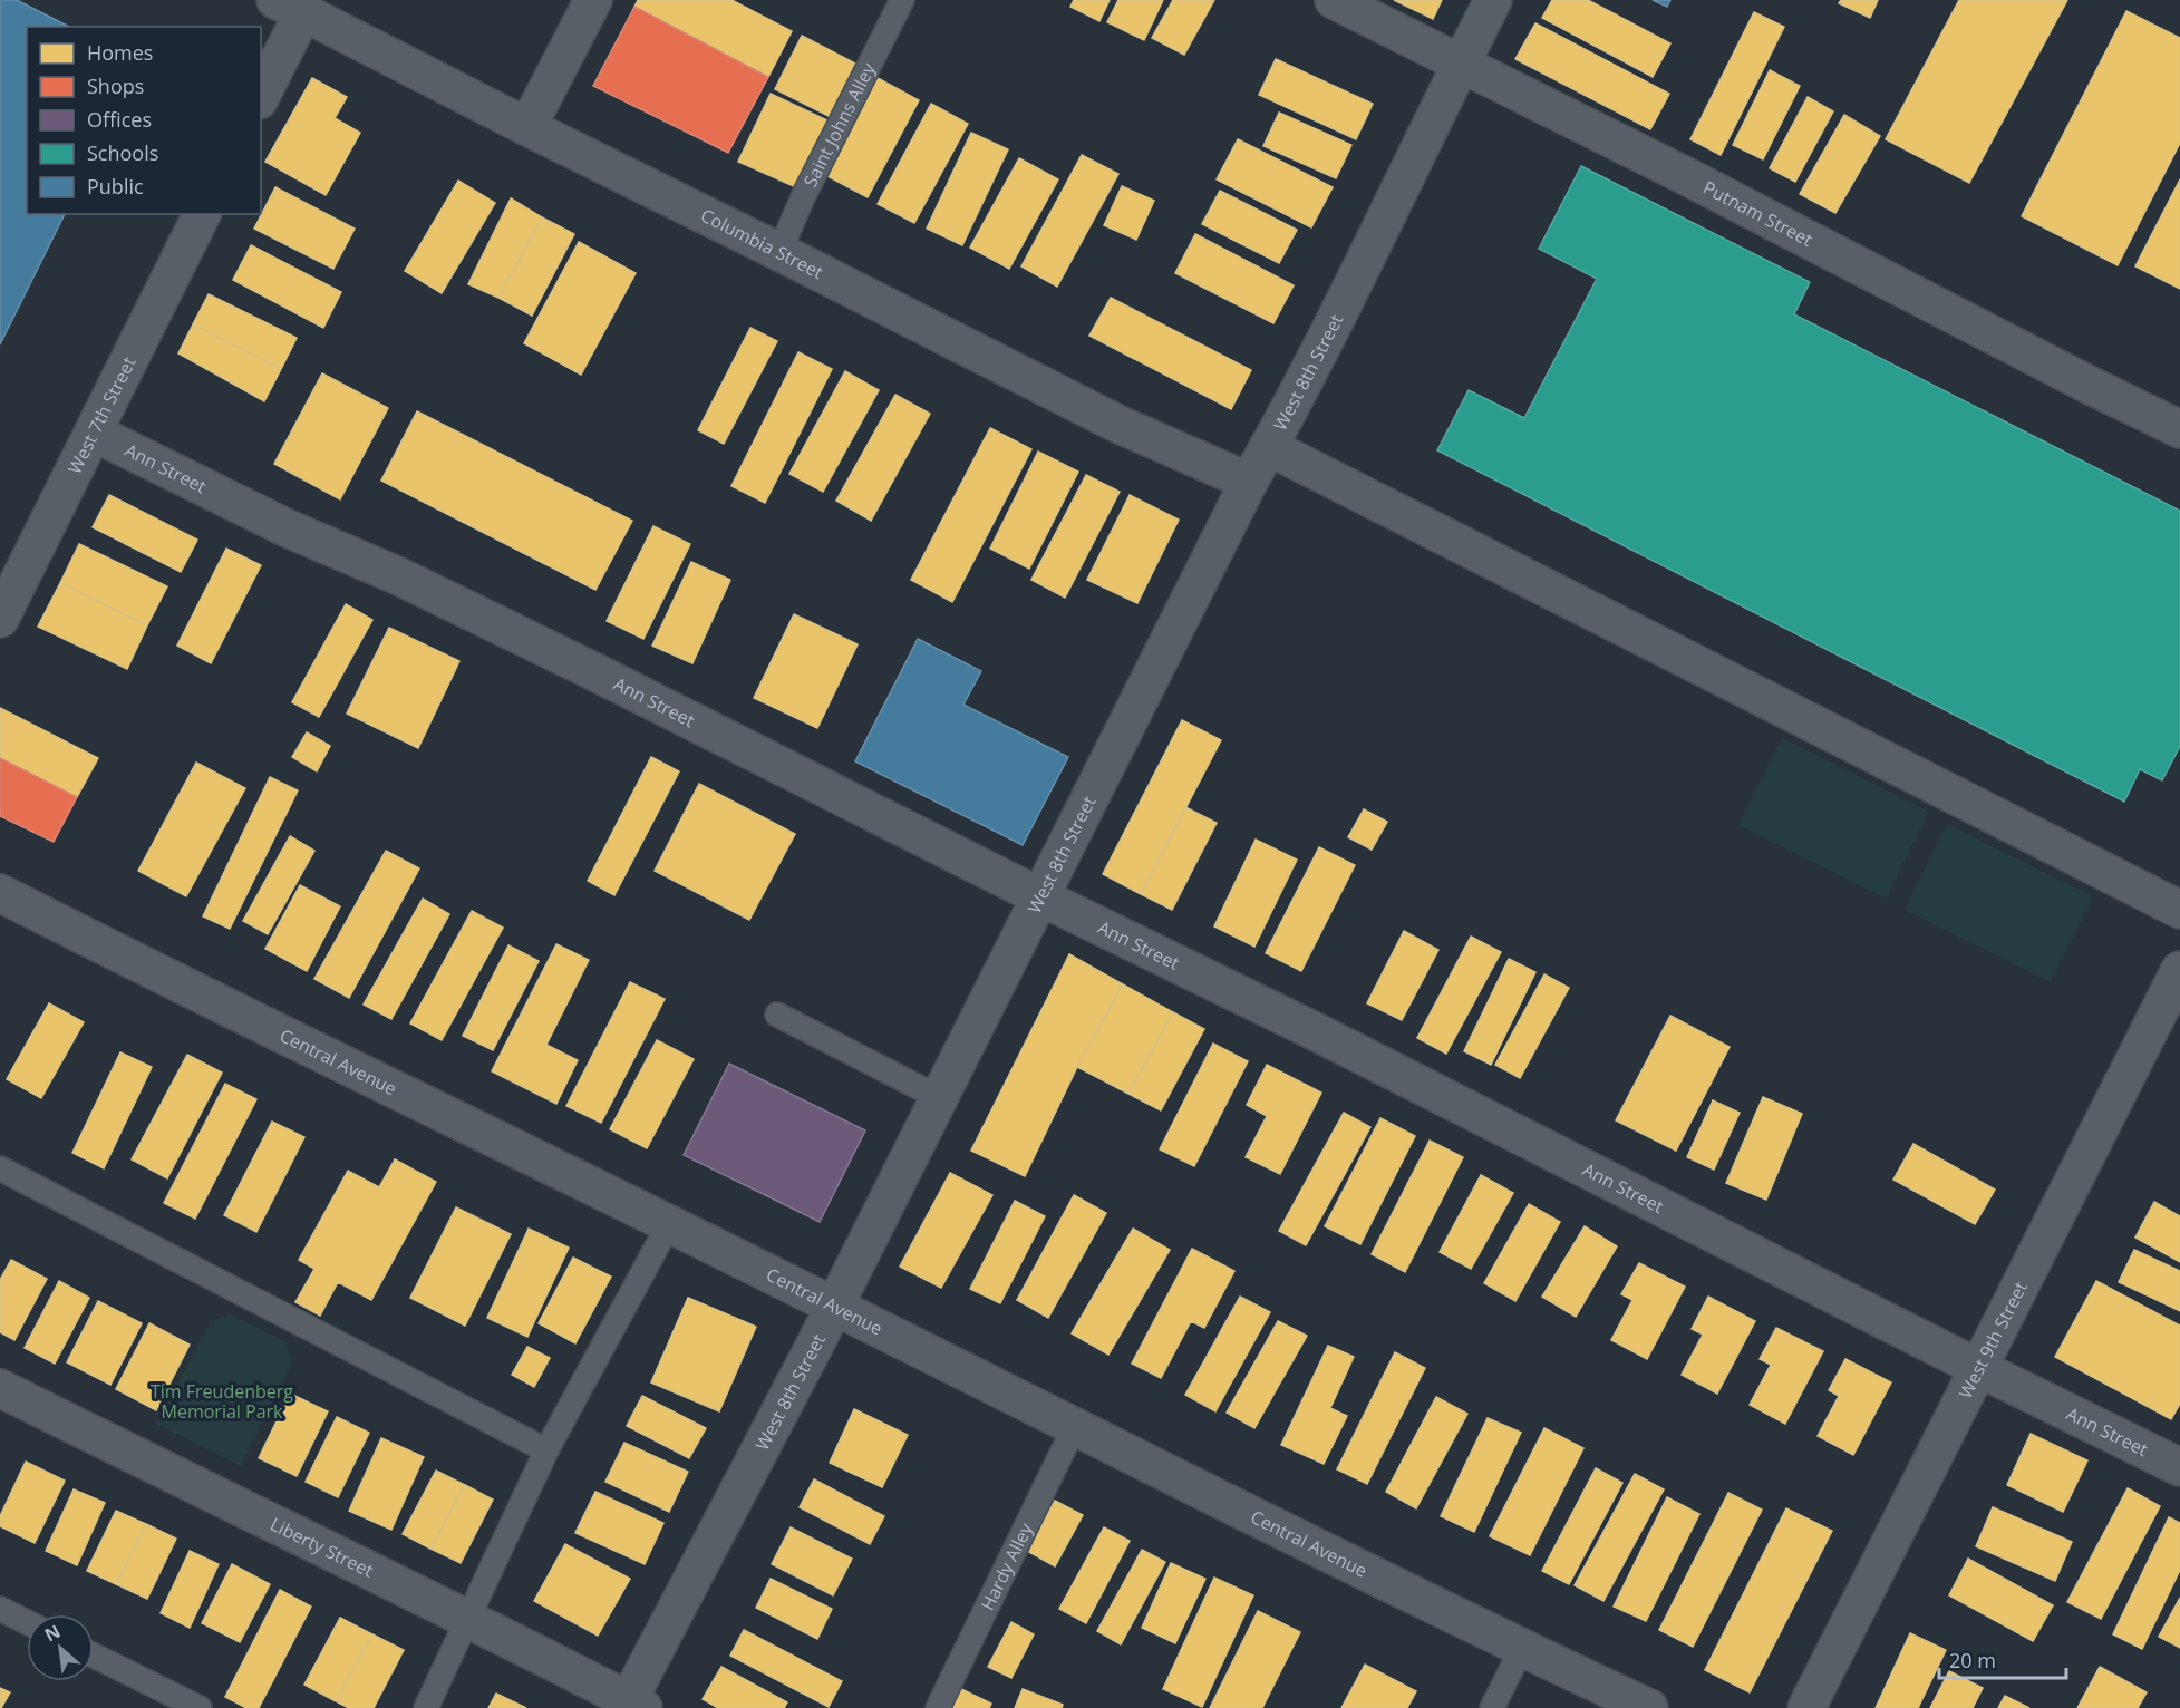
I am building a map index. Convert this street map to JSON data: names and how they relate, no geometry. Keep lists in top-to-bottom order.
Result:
{
  "streets": {
    "street": [
      "Putnam Street",
      "Columbia Street",
      "West 8th Street",
      "West 7th Street",
      "Ann Street",
      "Central Avenue",
      "West 9th Street",
      "Liberty Street"
    ],
    "lane": ["Saint Johns Alley", "Hardy Alley"]
  },
  "crossings": [
    ["Saint Johns Alley", "Columbia Street"],
    ["Putnam Street", "West 8th Street"],
    ["Columbia Street", "West 8th Street"],
    ["West 8th Street", "Ann Street"],
    ["West 8th Street", "Central Avenue"],
    ["West 8th Street", "Liberty Street"],
    ["West 7th Street", "Ann Street"],
    ["Ann Street", "West 9th Street"],
    ["Central Avenue", "Hardy Alley"]
  ],
  "parks": ["Tim Freudenberg Memorial Park"],
  "legend": [
    "Homes",
    "Shops",
    "Offices",
    "Schools",
    "Public"
  ],
  "scale_bar": "20 m",
  "north": "top left"
}
